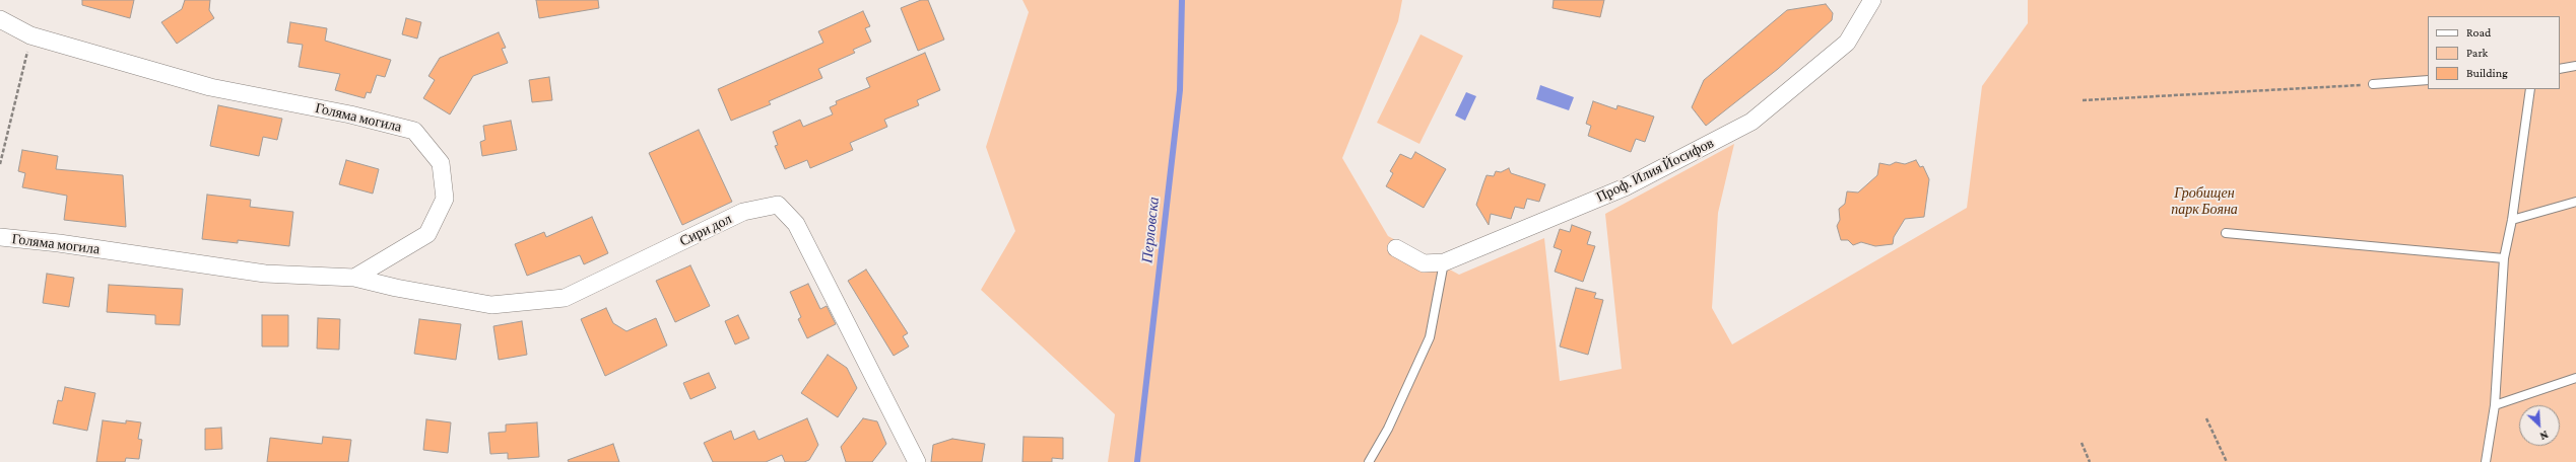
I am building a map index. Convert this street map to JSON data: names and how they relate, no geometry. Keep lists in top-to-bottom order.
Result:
{
  "streets": {
    "street": ["Голяма могила", "Проф. Илия Йосифов", "Сири дол"]
  },
  "crossings": [
    ["Голяма могила", "Сири дол"]
  ],
  "water": ["Перловска"],
  "parks": ["Гробищен парк Бояна"],
  "legend": ["Road", "Park", "Building"],
  "north": "bottom right"
}
